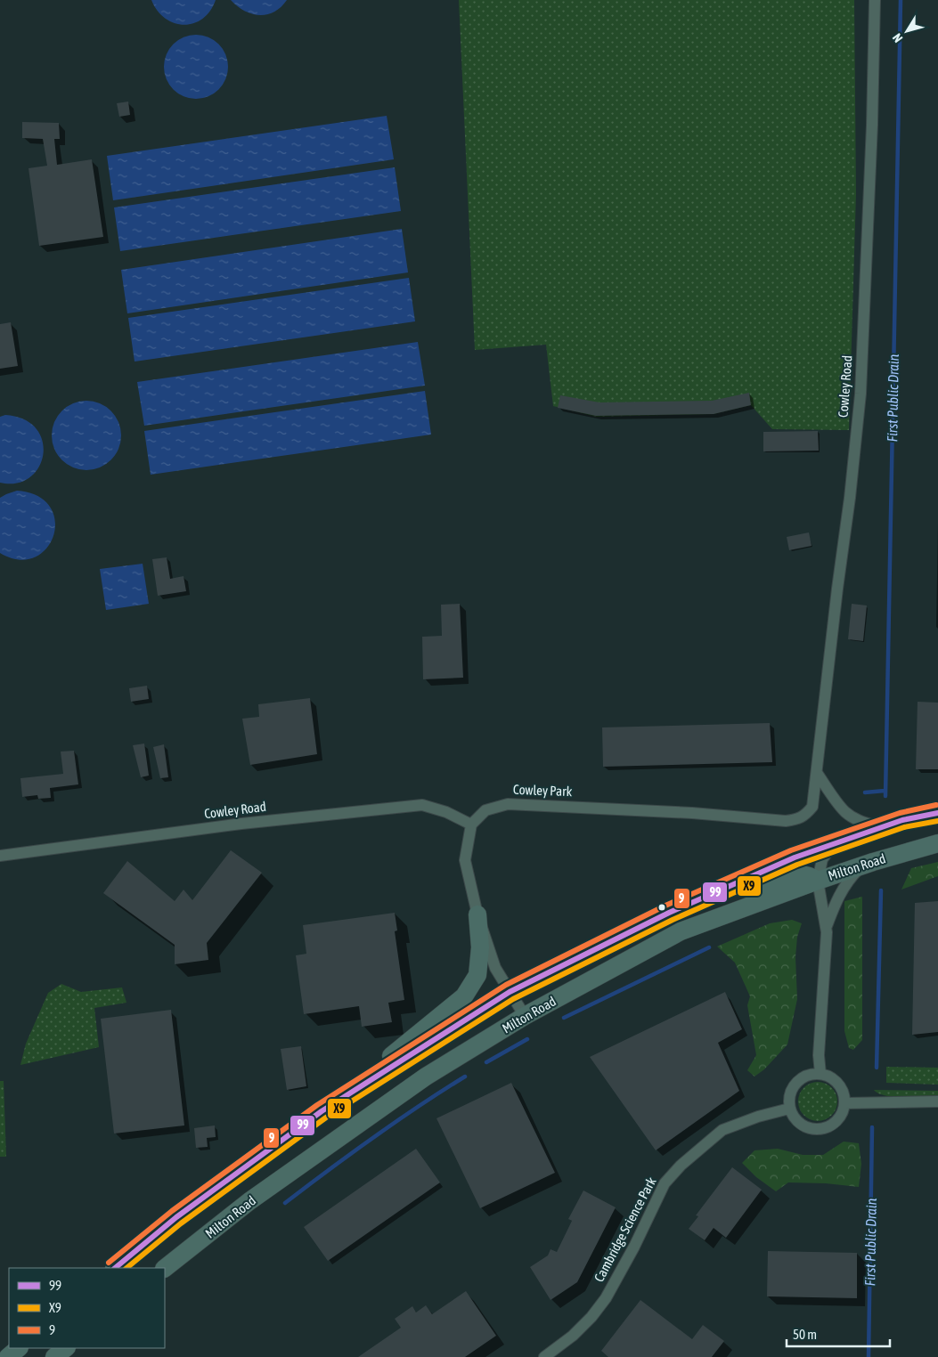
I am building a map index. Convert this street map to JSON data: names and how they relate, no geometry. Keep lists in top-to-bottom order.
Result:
{
  "streets": {
    "main road": ["Milton Road"],
    "street": ["Cowley Road", "Cowley Park", "Cambridge Science Park"]
  },
  "crossings": [
    ["Cowley Road", "Cowley Park"]
  ],
  "water": ["First Public Drain"],
  "lines": ["transit line 9", "transit line 99", "transit line X9"],
  "legend": ["99", "X9", "9"],
  "scale_bar": "50 m",
  "north": "bottom left"
}
